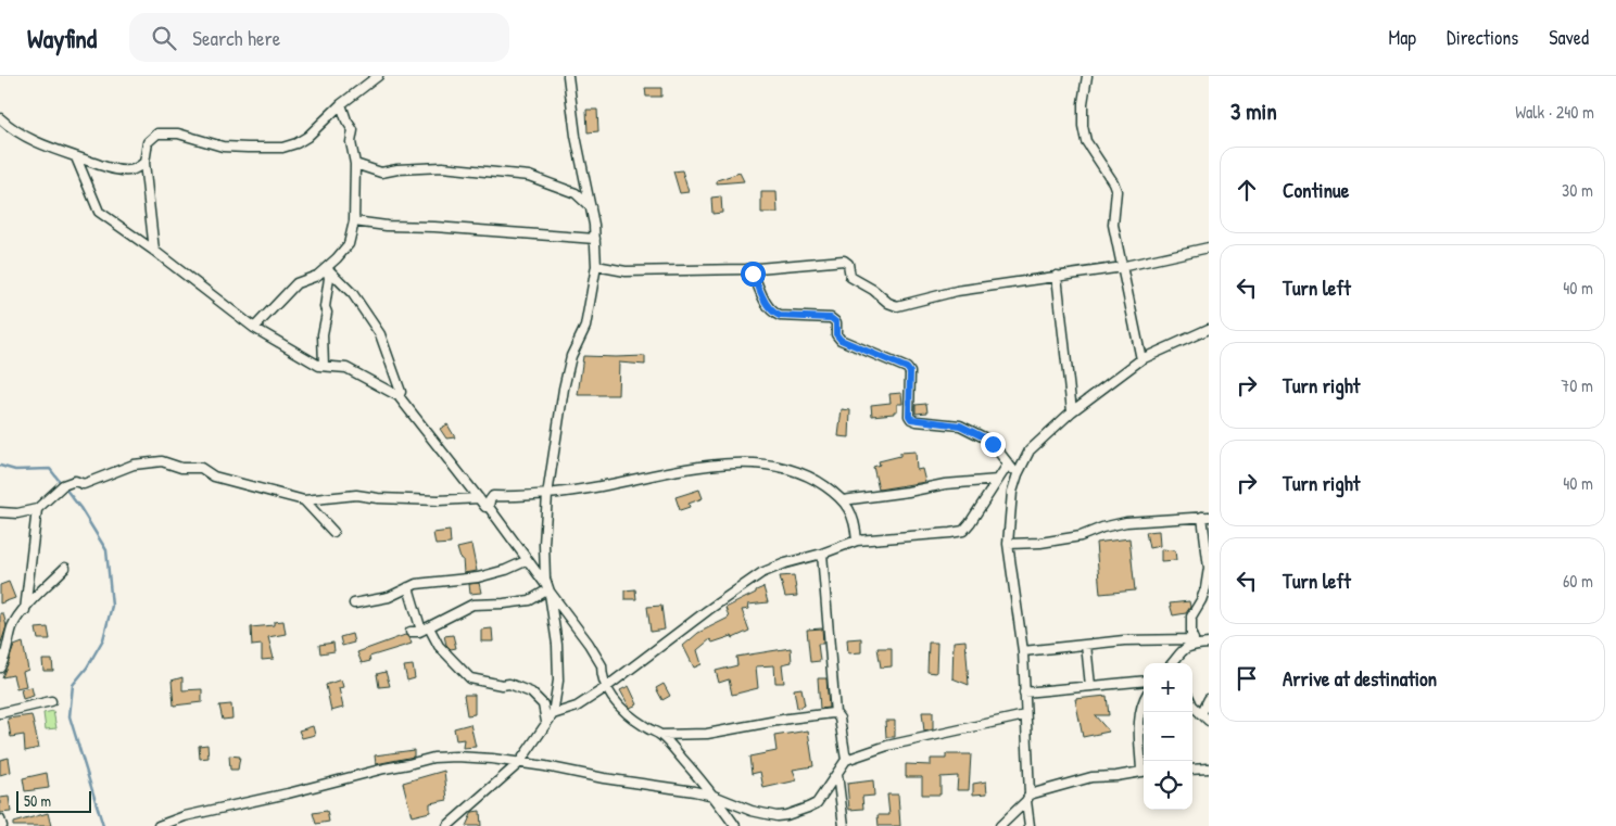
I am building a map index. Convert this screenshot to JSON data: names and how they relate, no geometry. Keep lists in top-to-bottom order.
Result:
{
  "scale_bar": "50 m",
  "page": {
    "header": "Wayfind",
    "search": "Search here",
    "nav": ["Map", "Directions", "Saved"],
    "heading": ["3 min", "Walk · 240 m"],
    "list": [
      ["Continue", "30 m"],
      ["Turn left", "40 m"],
      ["Turn right", "70 m"],
      ["Turn right", "40 m"],
      ["Turn left", "60 m"],
      "Arrive at destination"
    ],
    "map_buttons": ["+", "−"],
    "scale": "50 m"
  }
}
